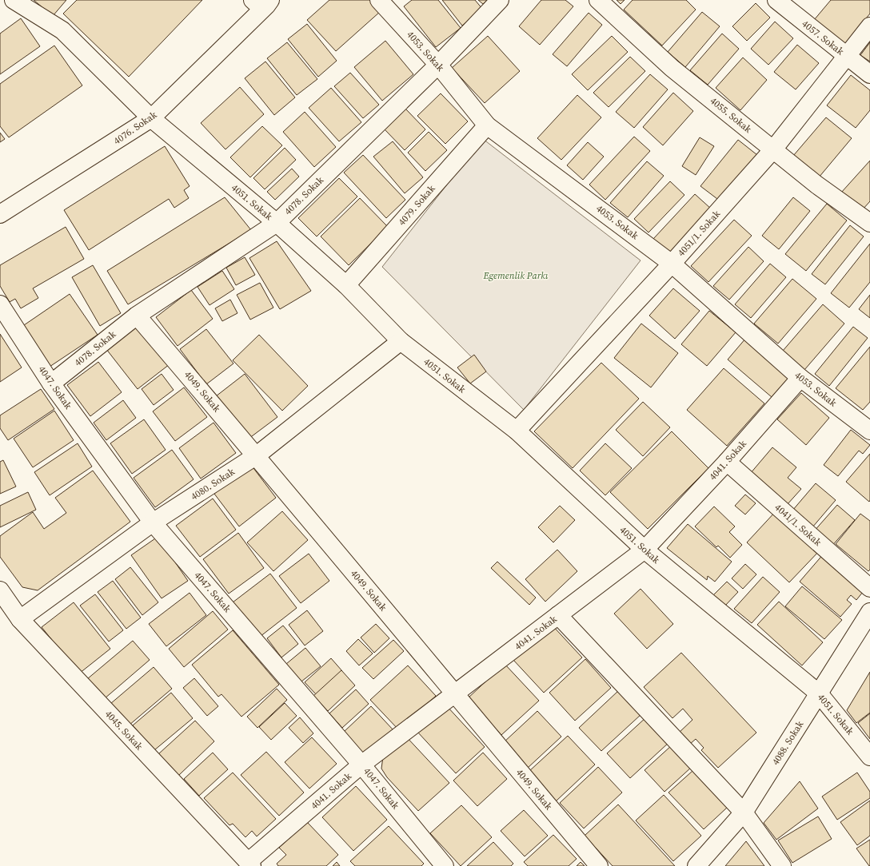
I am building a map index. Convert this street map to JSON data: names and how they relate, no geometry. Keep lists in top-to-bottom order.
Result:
{
  "streets": {
    "street": [
      "4057. Sokak",
      "4053. Sokak",
      "4055. Sokak",
      "4076. Sokak",
      "4078. Sokak",
      "4051. Sokak",
      "4079. Sokak",
      "4051/1. Sokak",
      "4047. Sokak",
      "4049. Sokak",
      "4041. Sokak",
      "4080. Sokak",
      "4041/1. Sokak",
      "4045. Sokak",
      "4088. Sokak"
    ]
  },
  "crossings": [
    ["4057. Sokak", "4051/1. Sokak"],
    ["4053. Sokak", "4078. Sokak"],
    ["4053. Sokak", "4079. Sokak"],
    ["4053. Sokak", "4051/1. Sokak"],
    ["4053. Sokak", "4041. Sokak"],
    ["4055. Sokak", "4051/1. Sokak"],
    ["4076. Sokak", "4051. Sokak"],
    ["4078. Sokak", "4051. Sokak"],
    ["4078. Sokak", "4047. Sokak"],
    ["4078. Sokak", "4049. Sokak"],
    ["4051. Sokak", "4079. Sokak"],
    ["4051. Sokak", "4051/1. Sokak"],
    ["4051. Sokak", "4041. Sokak"],
    ["4051. Sokak", "4080. Sokak"],
    ["4051. Sokak", "4088. Sokak"],
    ["4047. Sokak", "4041. Sokak"],
    ["4047. Sokak", "4080. Sokak"],
    ["4049. Sokak", "4041. Sokak"],
    ["4049. Sokak", "4080. Sokak"],
    ["4041. Sokak", "4041/1. Sokak"],
    ["4041. Sokak", "4045. Sokak"],
    ["4080. Sokak", "4045. Sokak"]
  ],
  "parks": ["Egemenlik Parkı"]
}
